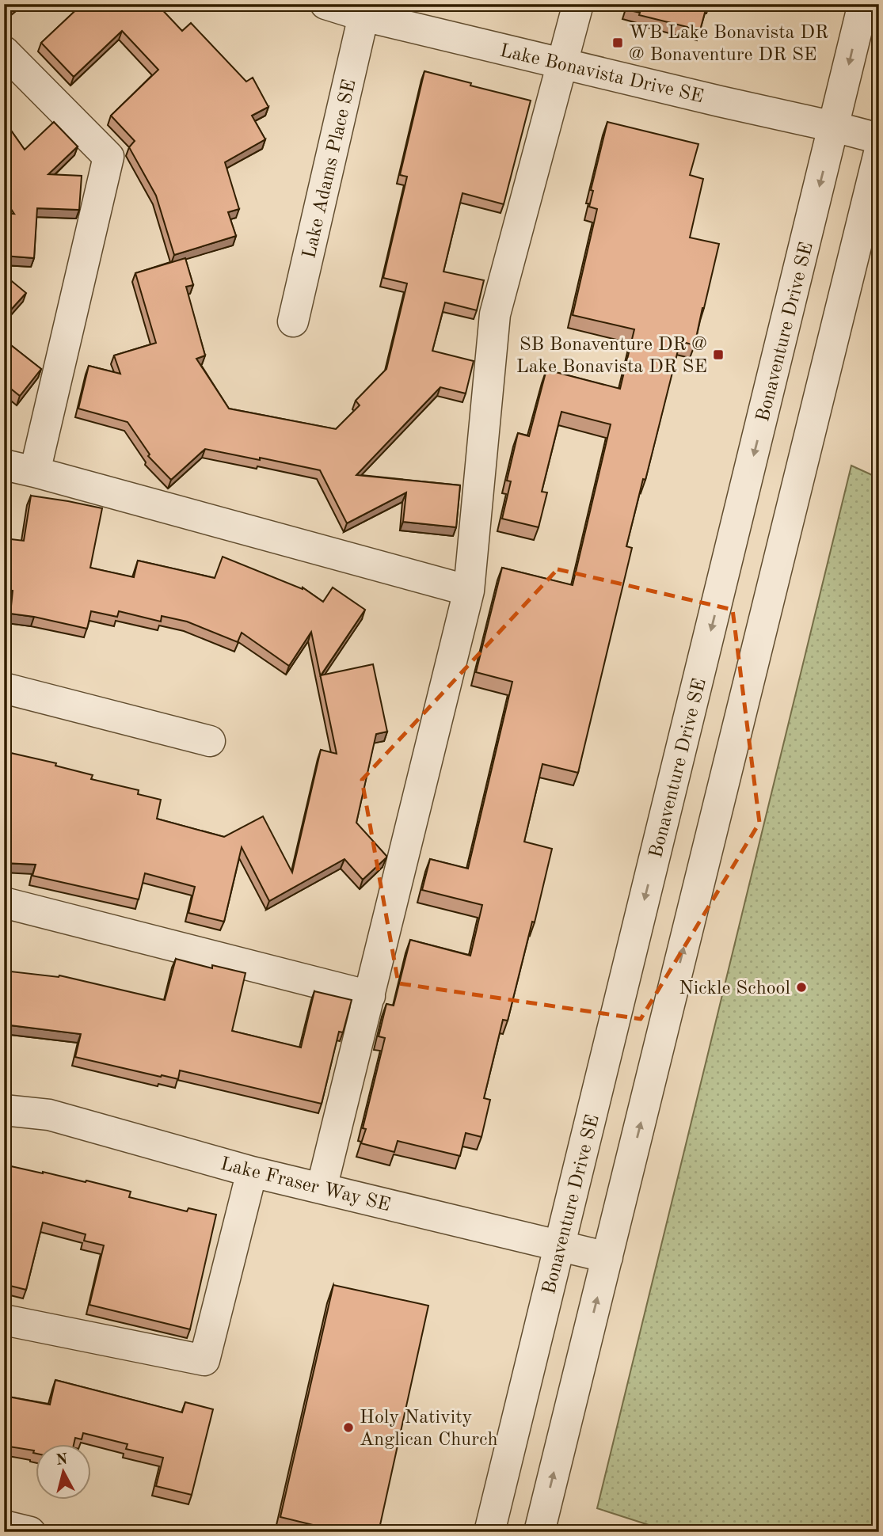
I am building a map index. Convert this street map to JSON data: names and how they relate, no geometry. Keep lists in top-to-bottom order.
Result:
{
  "streets": {
    "street": [
      "Lake Bonavista Drive SE",
      "Lake Adams Place SE",
      "Bonaventure Drive SE",
      "Lake Fraser Way SE"
    ]
  },
  "crossings": [
    ["Lake Bonavista Drive SE", "Lake Adams Place SE"],
    ["Lake Bonavista Drive SE", "Bonaventure Drive SE"],
    ["Bonaventure Drive SE", "Lake Fraser Way SE"]
  ],
  "places": {
    "transit": ["WB Lake Bonavista DR @ Bonaventure DR SE", "SB Bonaventure DR @ Lake Bonavista DR SE"],
    "other": ["Nickle School", "Holy Nativity Anglican Church"]
  },
  "north": "top"
}
